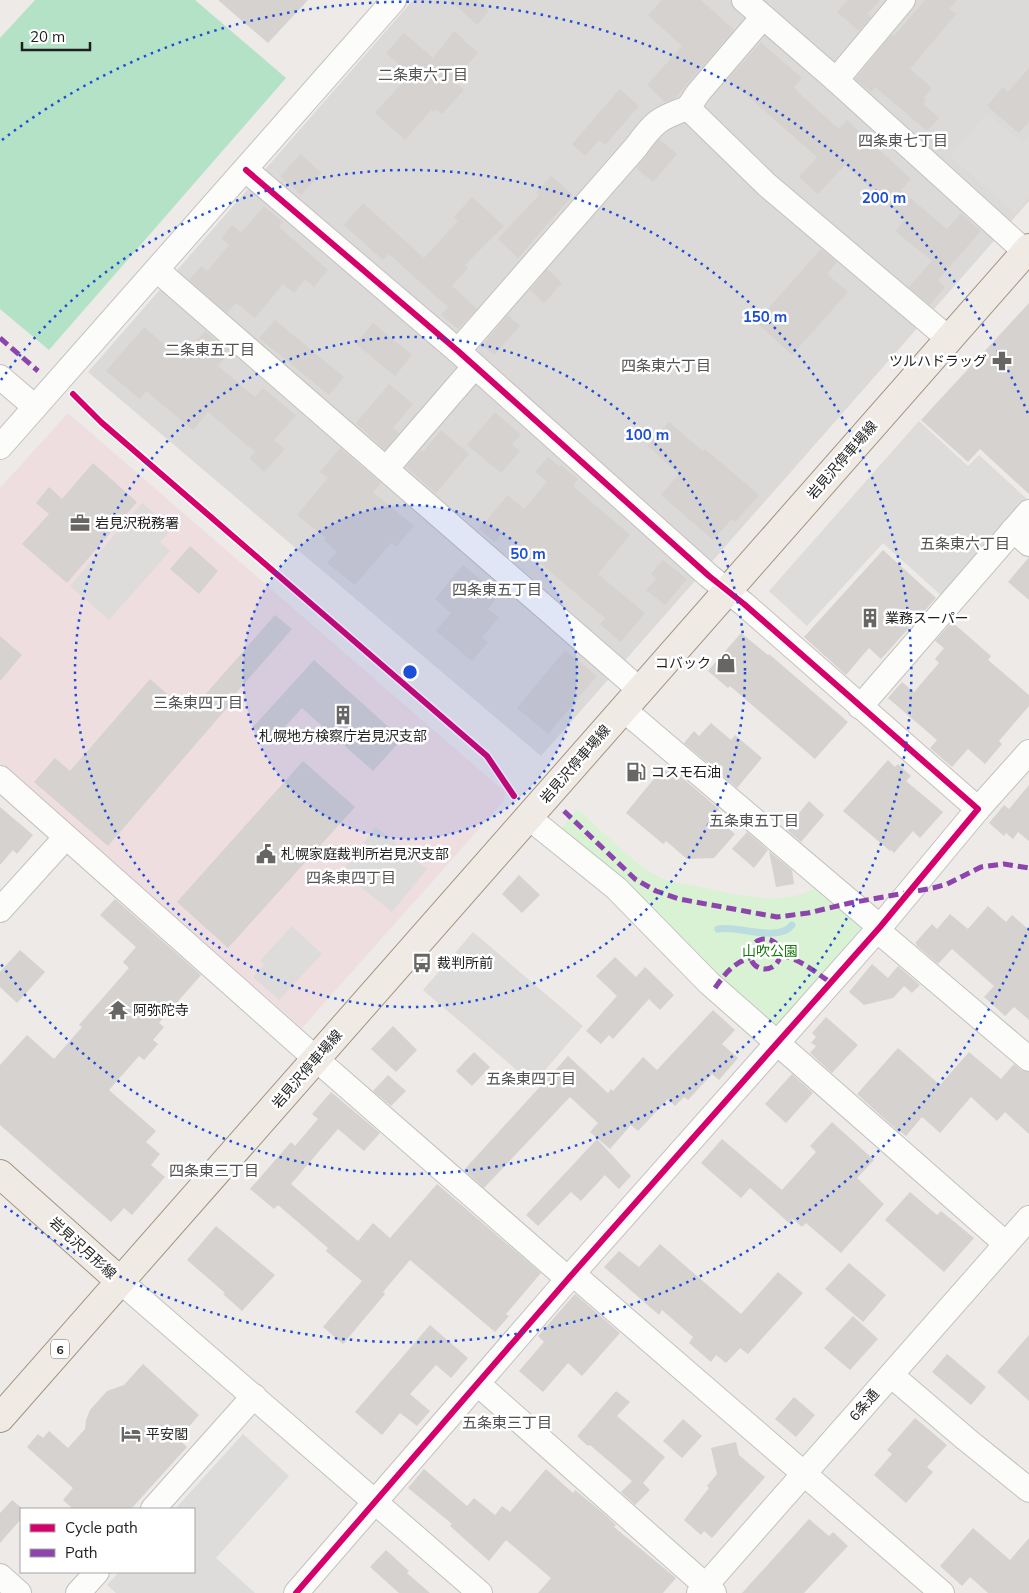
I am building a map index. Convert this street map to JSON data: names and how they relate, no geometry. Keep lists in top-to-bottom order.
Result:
{
  "streets": {
    "main road": ["岩見沢停車場線", "岩見沢月形線", "6"],
    "street": ["6条通"]
  },
  "crossings": [
    ["岩見沢停車場線", "岩見沢月形線"]
  ],
  "districts": [
    "二条東六丁目",
    "四条東七丁目",
    "二条東五丁目",
    "四条東六丁目",
    "五条東六丁目",
    "四条東五丁目",
    "三条東四丁目",
    "五条東五丁目",
    "四条東四丁目",
    "五条東四丁目",
    "四条東三丁目",
    "五条東三丁目"
  ],
  "parks": ["山吹公園"],
  "places": {
    "pharmacy": ["ツルハドラッグ"],
    "office": ["岩見沢税務署"],
    "building": ["業務スーパー", "札幌地方検察庁岩見沢支部"],
    "shop": ["コバック"],
    "fuel station": ["コスモ石油"],
    "public building": ["札幌家庭裁判所岩見沢支部"],
    "bus stop": ["裁判所前"],
    "temple": ["阿弥陀寺"],
    "hotel": ["平安閣"]
  },
  "legend": ["Cycle path", "Path"],
  "scale_bar": "20 m",
  "rings": [
    "200 m",
    "150 m",
    "100 m",
    "50 m"
  ]
}
